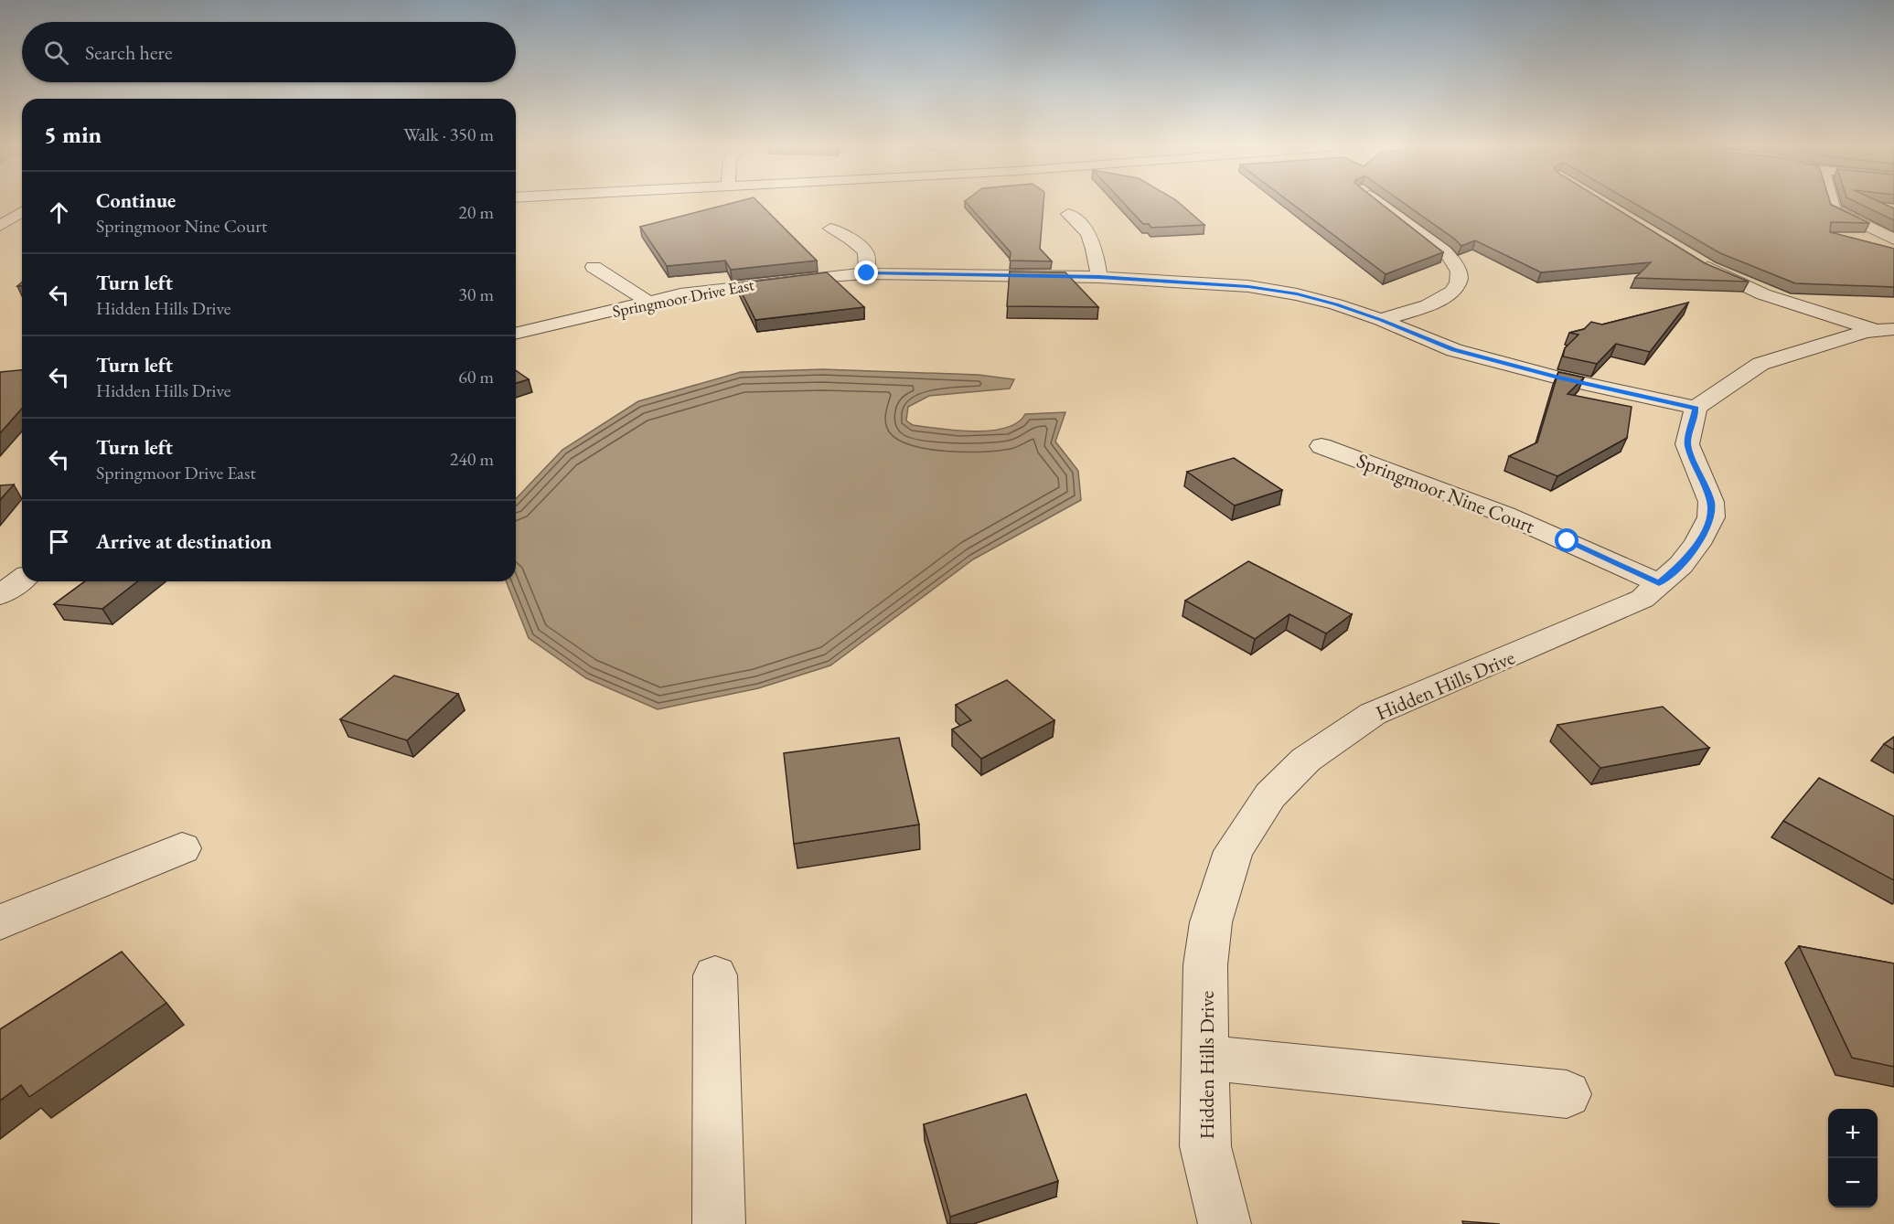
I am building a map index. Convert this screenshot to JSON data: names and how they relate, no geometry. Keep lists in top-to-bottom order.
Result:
{
  "streets": {
    "street": ["Springmoor Drive East", "Springmoor Nine Court", "Hidden Hills Drive"]
  },
  "crossings": [
    ["Springmoor Drive East", "Hidden Hills Drive"],
    ["Springmoor Nine Court", "Hidden Hills Drive"]
  ],
  "page": {
    "search": "Search here",
    "heading": ["5 min", "Walk · 350 m"],
    "list": [
      ["Continue", "Springmoor Nine Court", "20 m"],
      ["Turn left", "Hidden Hills Drive", "30 m"],
      ["Turn left", "Hidden Hills Drive", "60 m"],
      ["Turn left", "Springmoor Drive East", "240 m"],
      "Arrive at destination"
    ],
    "map_buttons": ["+", "−"]
  }
}
